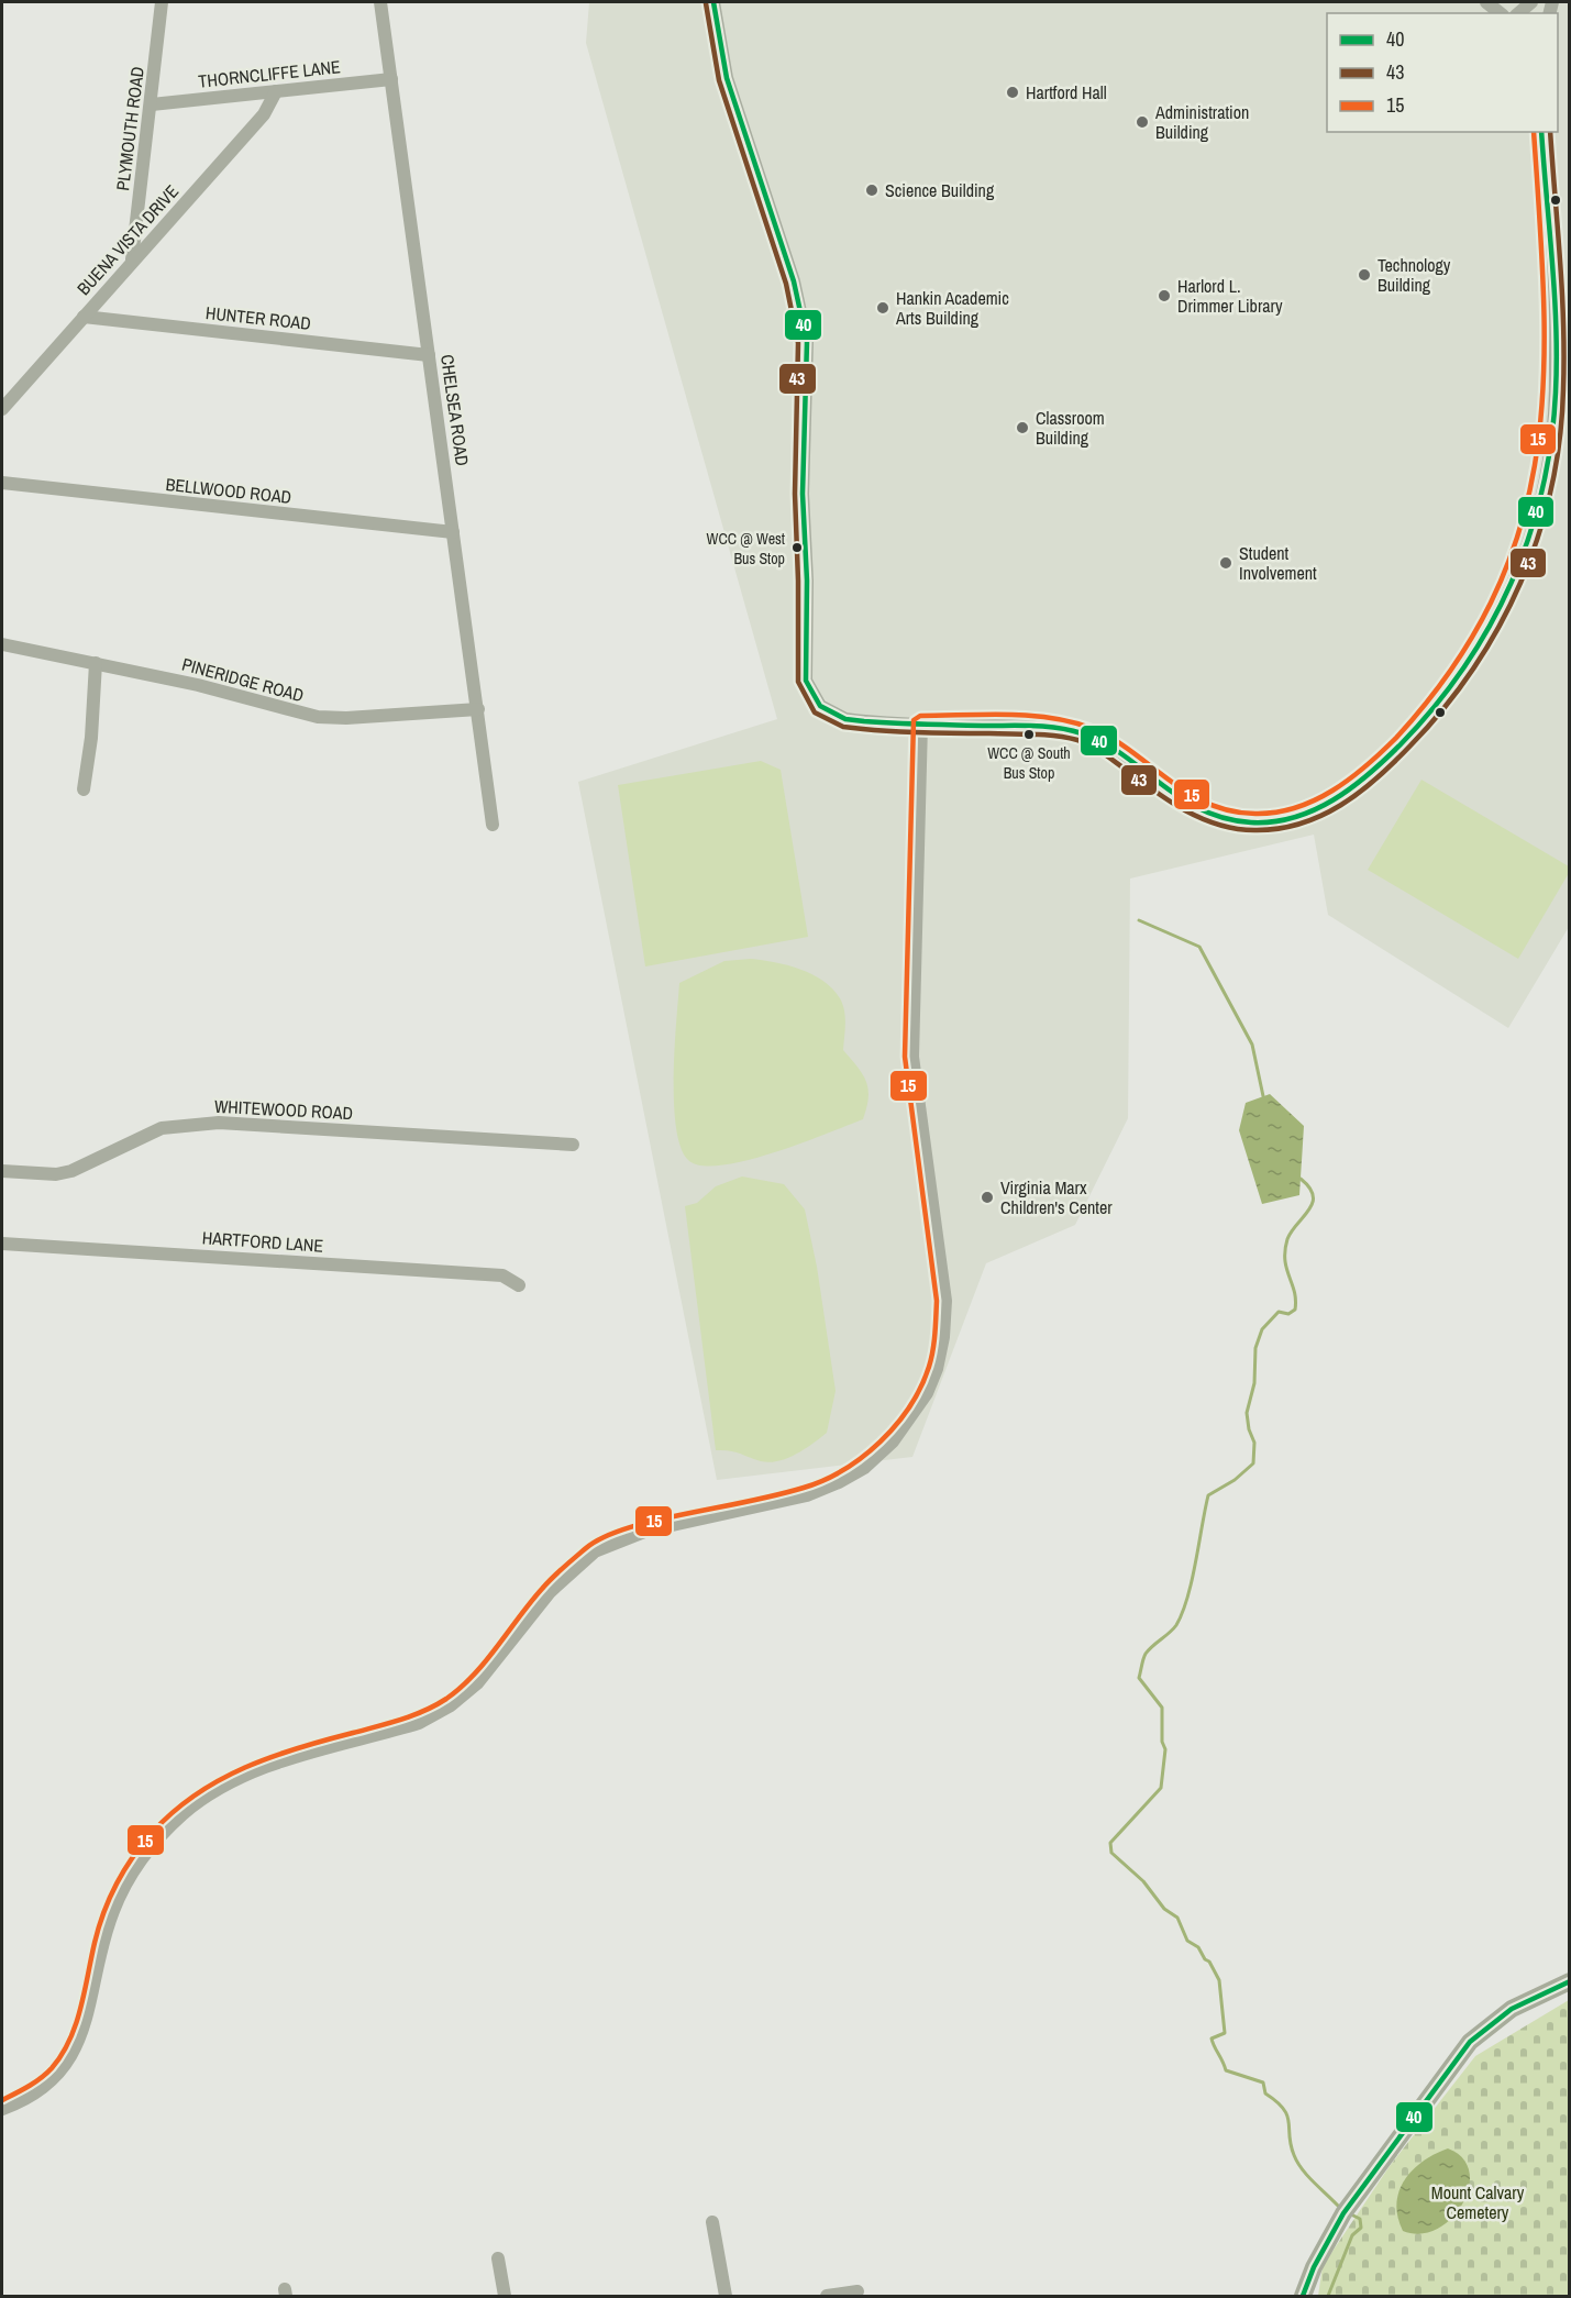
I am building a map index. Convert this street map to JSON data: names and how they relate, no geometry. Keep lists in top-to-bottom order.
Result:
{
  "streets": {
    "street": [
      "THORNCLIFFE LANE",
      "PLYMOUTH ROAD",
      "BUENA VISTA DRIVE",
      "HUNTER ROAD",
      "CHELSEA ROAD",
      "BELLWOOD ROAD",
      "PINERIDGE ROAD",
      "WHITEWOOD ROAD",
      "HARTFORD LANE"
    ]
  },
  "crossings": [
    ["THORNCLIFFE LANE", "PLYMOUTH ROAD"],
    ["THORNCLIFFE LANE", "BUENA VISTA DRIVE"],
    ["THORNCLIFFE LANE", "CHELSEA ROAD"],
    ["PLYMOUTH ROAD", "BUENA VISTA DRIVE"],
    ["BUENA VISTA DRIVE", "HUNTER ROAD"],
    ["HUNTER ROAD", "CHELSEA ROAD"],
    ["CHELSEA ROAD", "BELLWOOD ROAD"],
    ["CHELSEA ROAD", "PINERIDGE ROAD"]
  ],
  "parks": ["Mount Calvary Cemetery"],
  "places": [
    "Hartford Hall",
    "Administration Building",
    "Science Building",
    "Technology Building",
    "Harlord L. Drimmer Library",
    "Hankin Academic Arts Building",
    "Classroom Building",
    "WCC @ West Bus Stop",
    "Student Involvement",
    "WCC @ South Bus Stop",
    "Virginia Marx Children's Center"
  ],
  "lines": ["transit line 40", "transit line 43", "transit line 15"],
  "legend": ["40", "43", "15"]
}
